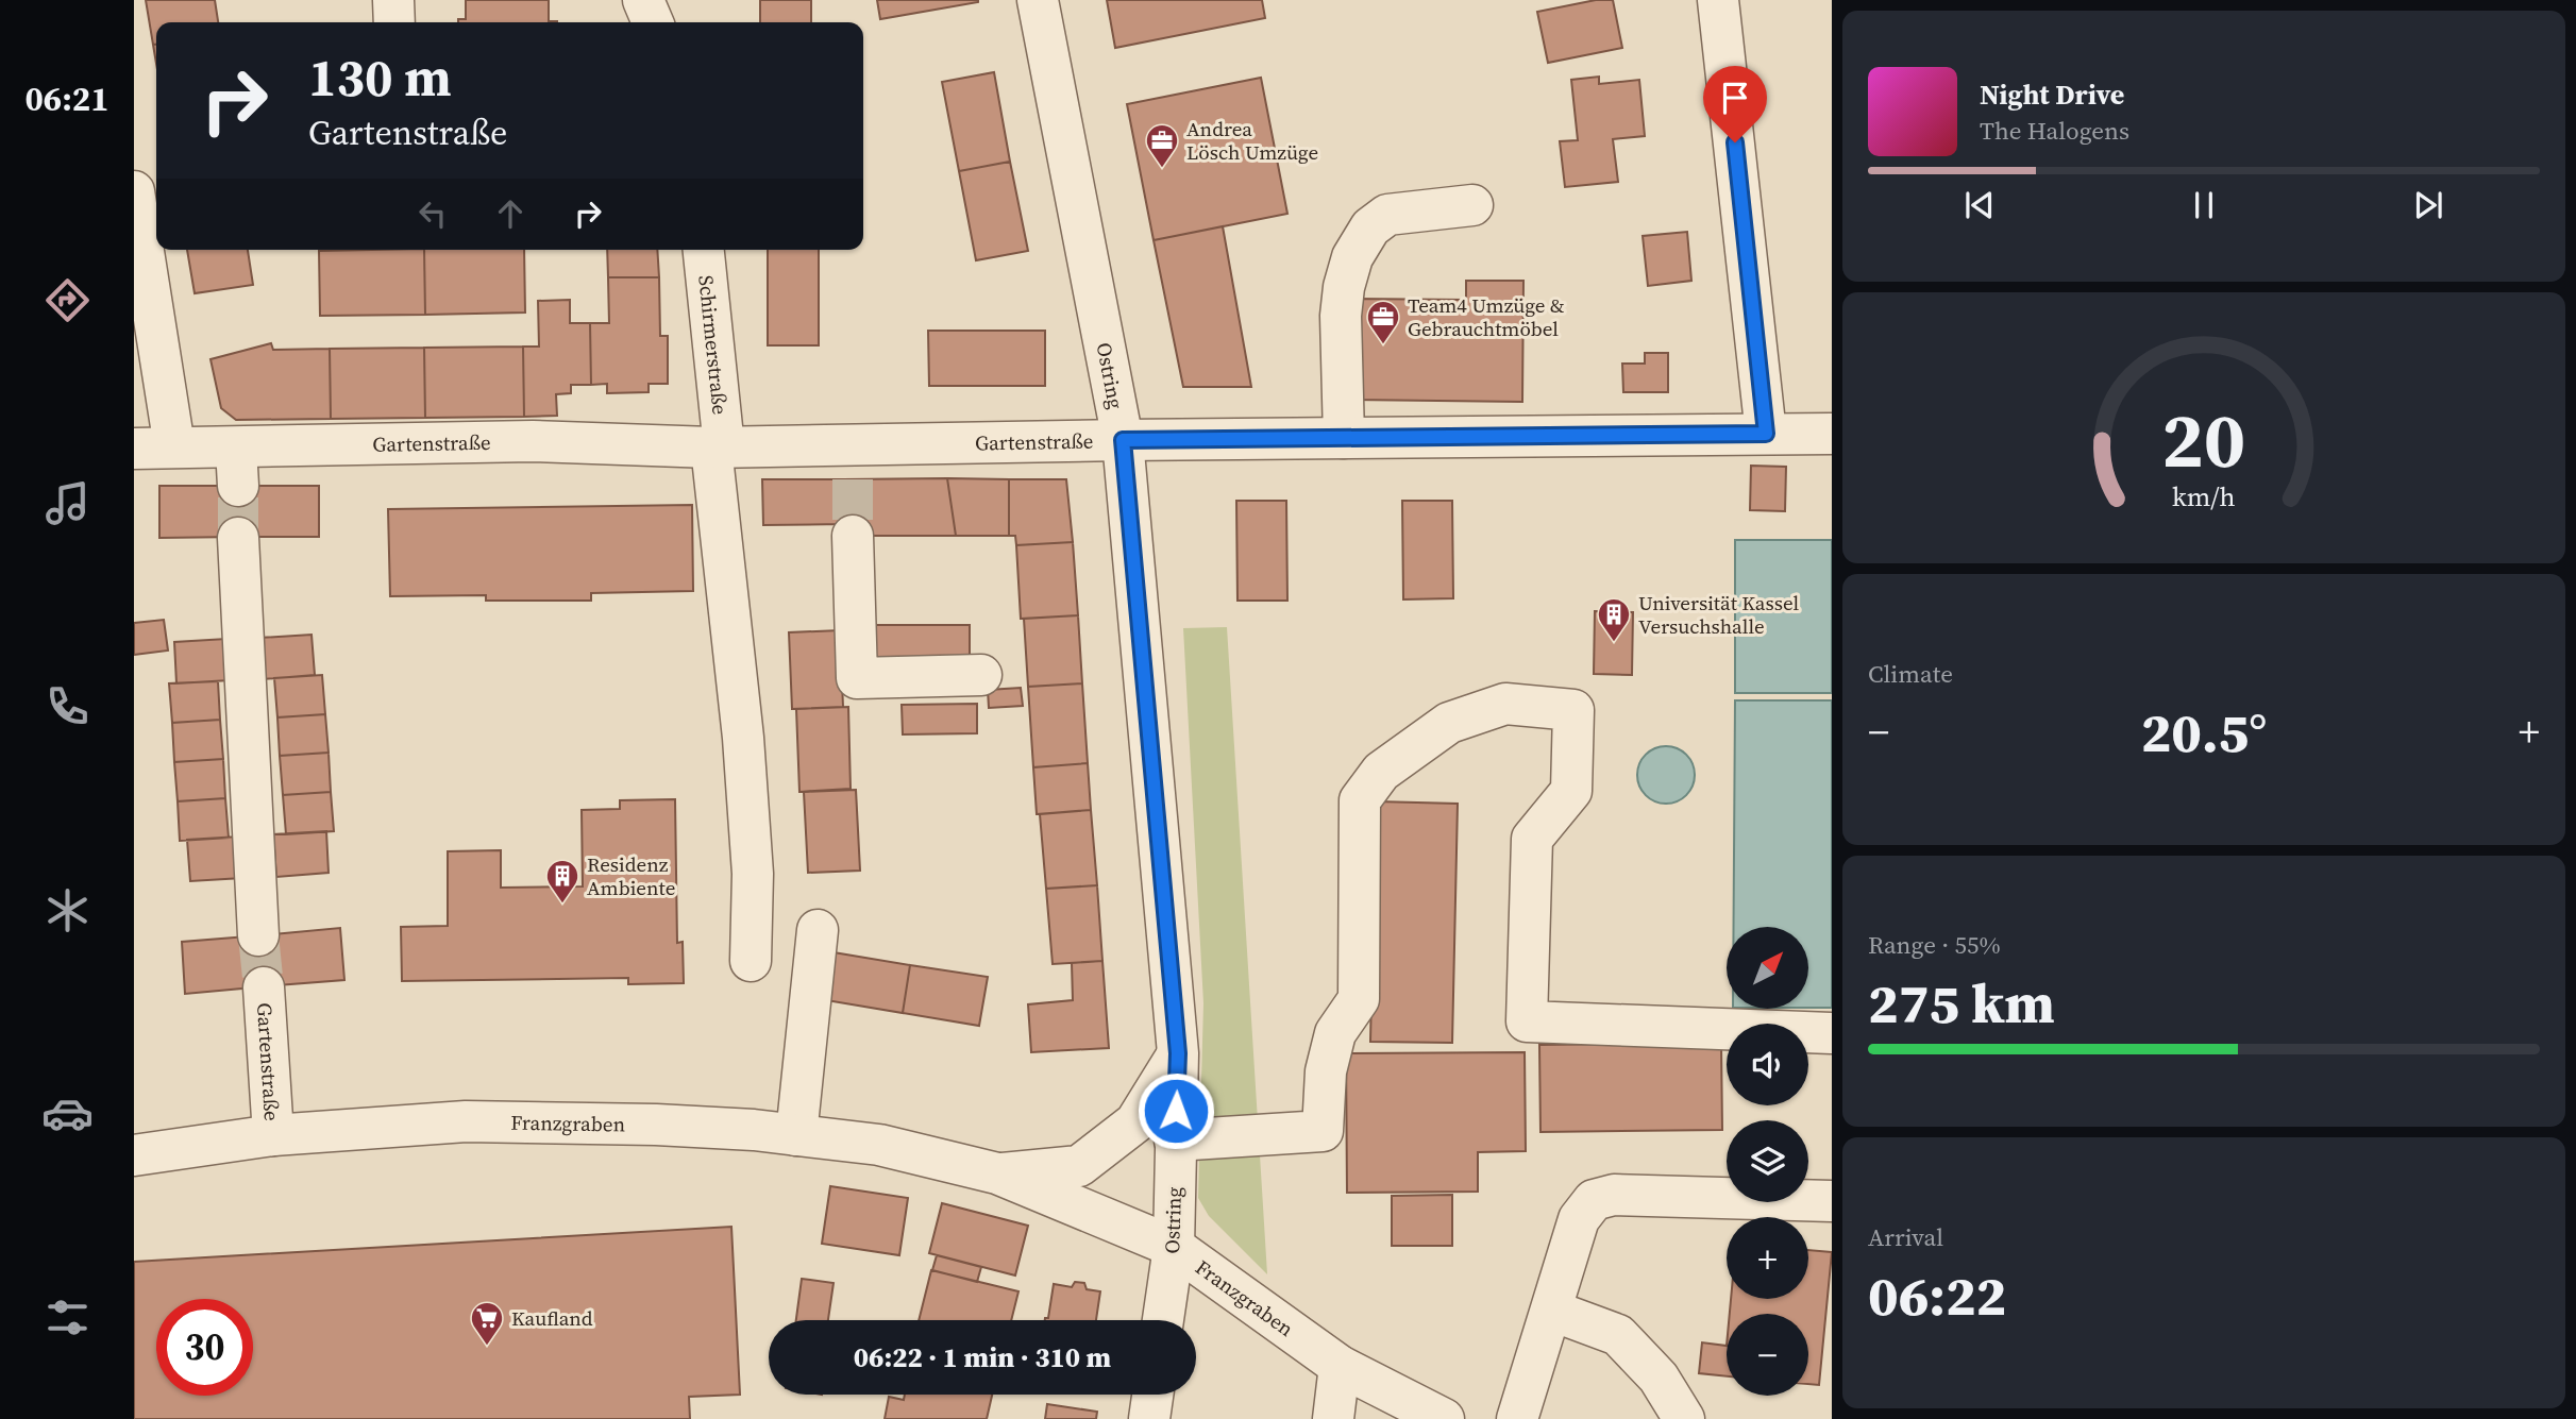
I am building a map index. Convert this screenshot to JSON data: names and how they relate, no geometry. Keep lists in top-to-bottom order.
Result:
{
  "streets": {
    "street": [
      "Schirmerstraße",
      "Ostring",
      "Gartenstraße",
      "Franzgraben"
    ]
  },
  "crossings": [
    ["Schirmerstraße", "Gartenstraße"],
    ["Ostring", "Gartenstraße"],
    ["Ostring", "Franzgraben"],
    ["Gartenstraße", "Franzgraben"]
  ],
  "places": {
    "office": ["Andrea Lösch Umzüge", "Team4 Umzüge & Gebrauchtmöbel"],
    "building": ["Universität Kassel Versuchshalle", "Residenz Ambiente"],
    "supermarket": ["Kaufland"]
  },
  "north": "top right",
  "page": {
    "tabs": "06:21",
    "turn": ["130 m", "Gartenstraße"],
    "song": ["Night Drive", "The Halogens"],
    "tile": [
      "Climate",
      ["Range · 55%", "275 km"],
      ["Arrival", "06:22"]
    ],
    "heat": ["−", "20.5°", "+"],
    "map_buttons": ["+", "−"],
    "limit": "30",
    "trip": "06:22 · 1 min · 310 m",
    "gauge": ["20", "km/h"]
  }
}
